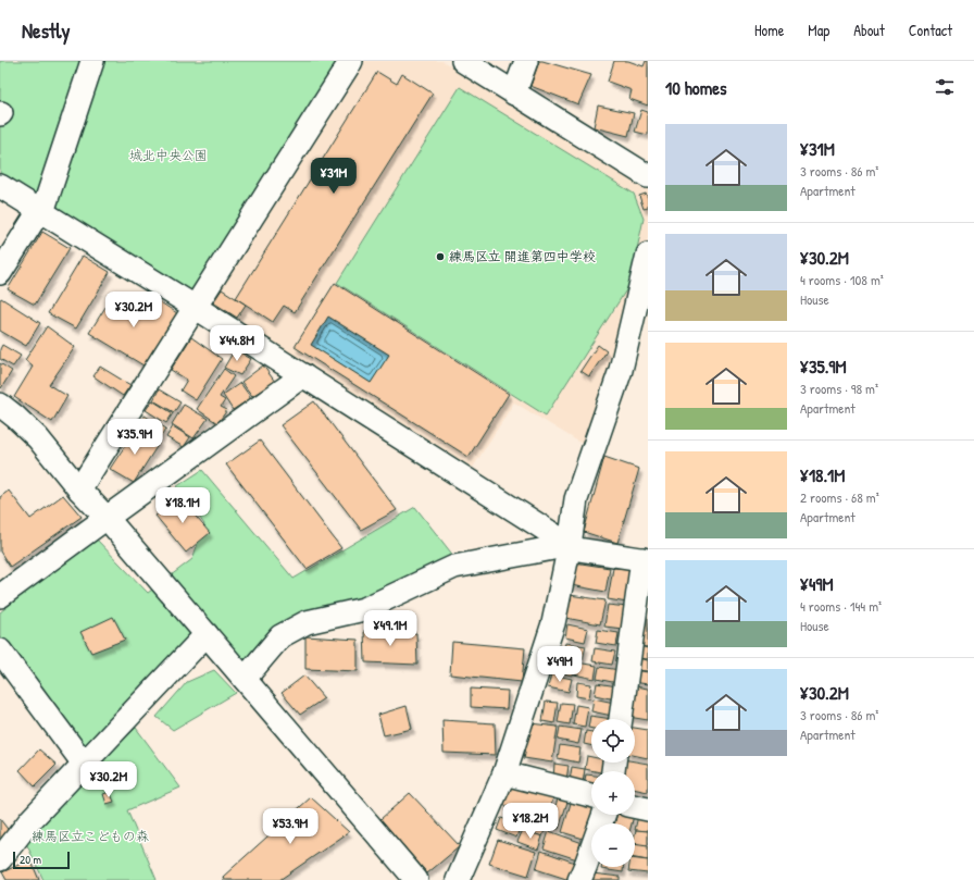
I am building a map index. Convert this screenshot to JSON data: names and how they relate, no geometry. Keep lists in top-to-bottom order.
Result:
{
  "parks": ["城北中央公園", "練馬区立こどもの森"],
  "places": ["練馬区立 開進第四中学校"],
  "scale_bar": "20 m",
  "page": {
    "header": "Nestly",
    "nav": [
      "Home",
      "Map",
      "About",
      "Contact"
    ],
    "heading": "10 homes",
    "list": [
      {
        "name": "¥31M",
        "note": "3 rooms · 86 m² · Apartment"
      },
      {
        "name": "¥30.2M",
        "note": "4 rooms · 108 m² · House"
      },
      {
        "name": "¥35.9M",
        "note": "3 rooms · 98 m² · Apartment"
      },
      {
        "name": "¥18.1M",
        "note": "2 rooms · 68 m² · Apartment"
      },
      {
        "name": "¥49M",
        "note": "4 rooms · 144 m² · House"
      },
      {
        "name": "¥30.2M",
        "note": "3 rooms · 86 m² · Apartment"
      }
    ],
    "price": [
      "¥31M",
      "¥30.2M",
      "¥44.8M",
      "¥35.9M",
      "¥18.1M",
      "¥49.1M",
      "¥49M",
      "¥30.2M",
      "¥18.2M",
      "¥53.9M"
    ],
    "map_buttons": ["+", "−"],
    "scale": "20 m"
  }
}
